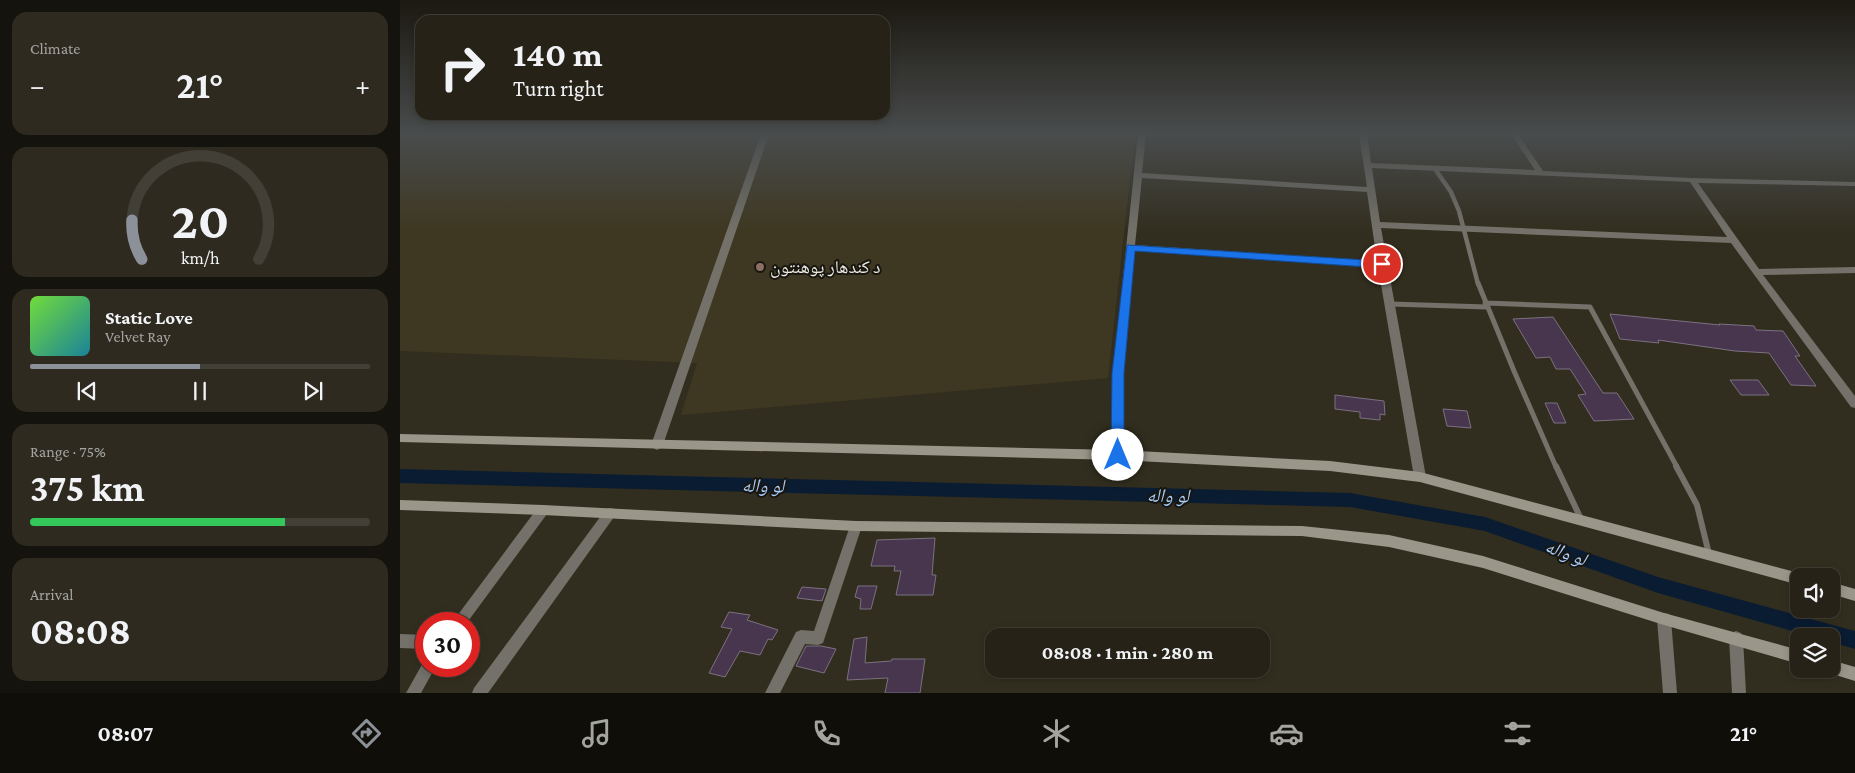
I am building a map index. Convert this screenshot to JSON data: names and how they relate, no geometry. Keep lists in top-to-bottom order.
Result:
{
  "water": ["لو واله"],
  "places": ["د کندهار پوهنتون"],
  "page": {
    "tile": [
      "Climate",
      ["Range · 75%", "375 km"],
      ["Arrival", "08:08"]
    ],
    "turn": ["140 m", "Turn right"],
    "heat": ["−", "21°", "+"],
    "song": ["Static Love", "Velvet Ray"],
    "limit": "30",
    "trip": "08:08 · 1 min · 280 m",
    "tabs": ["08:07", "21°"],
    "gauge": ["20", "km/h"]
  }
}
